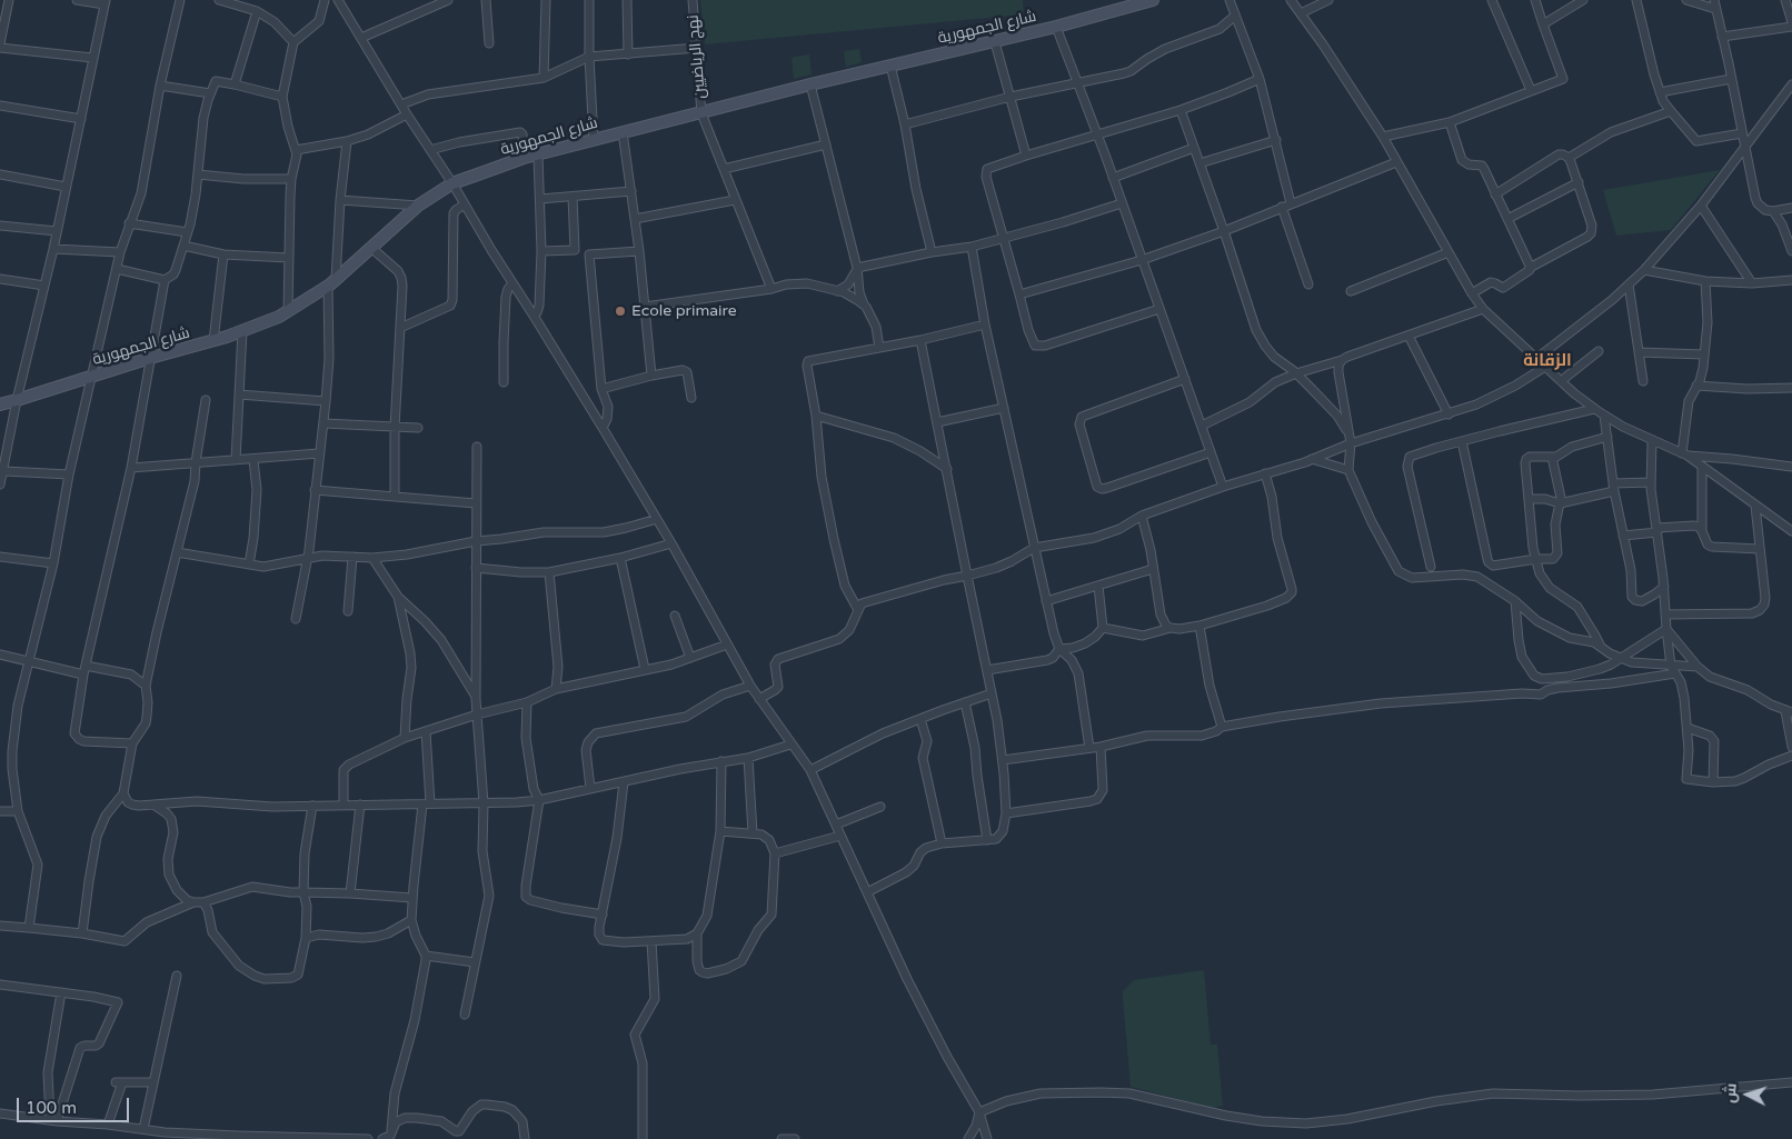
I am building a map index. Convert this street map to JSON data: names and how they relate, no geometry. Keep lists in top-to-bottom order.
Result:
{
  "streets": {
    "main road": ["شارع الجمهورية"],
    "street": ["نهج الرياضيين"]
  },
  "crossings": [
    ["شارع الجمهورية", "نهج الرياضيين"]
  ],
  "districts": ["الزقانة"],
  "places": ["Ecole primaire"],
  "scale_bar": "100 m",
  "north": "left"
}
